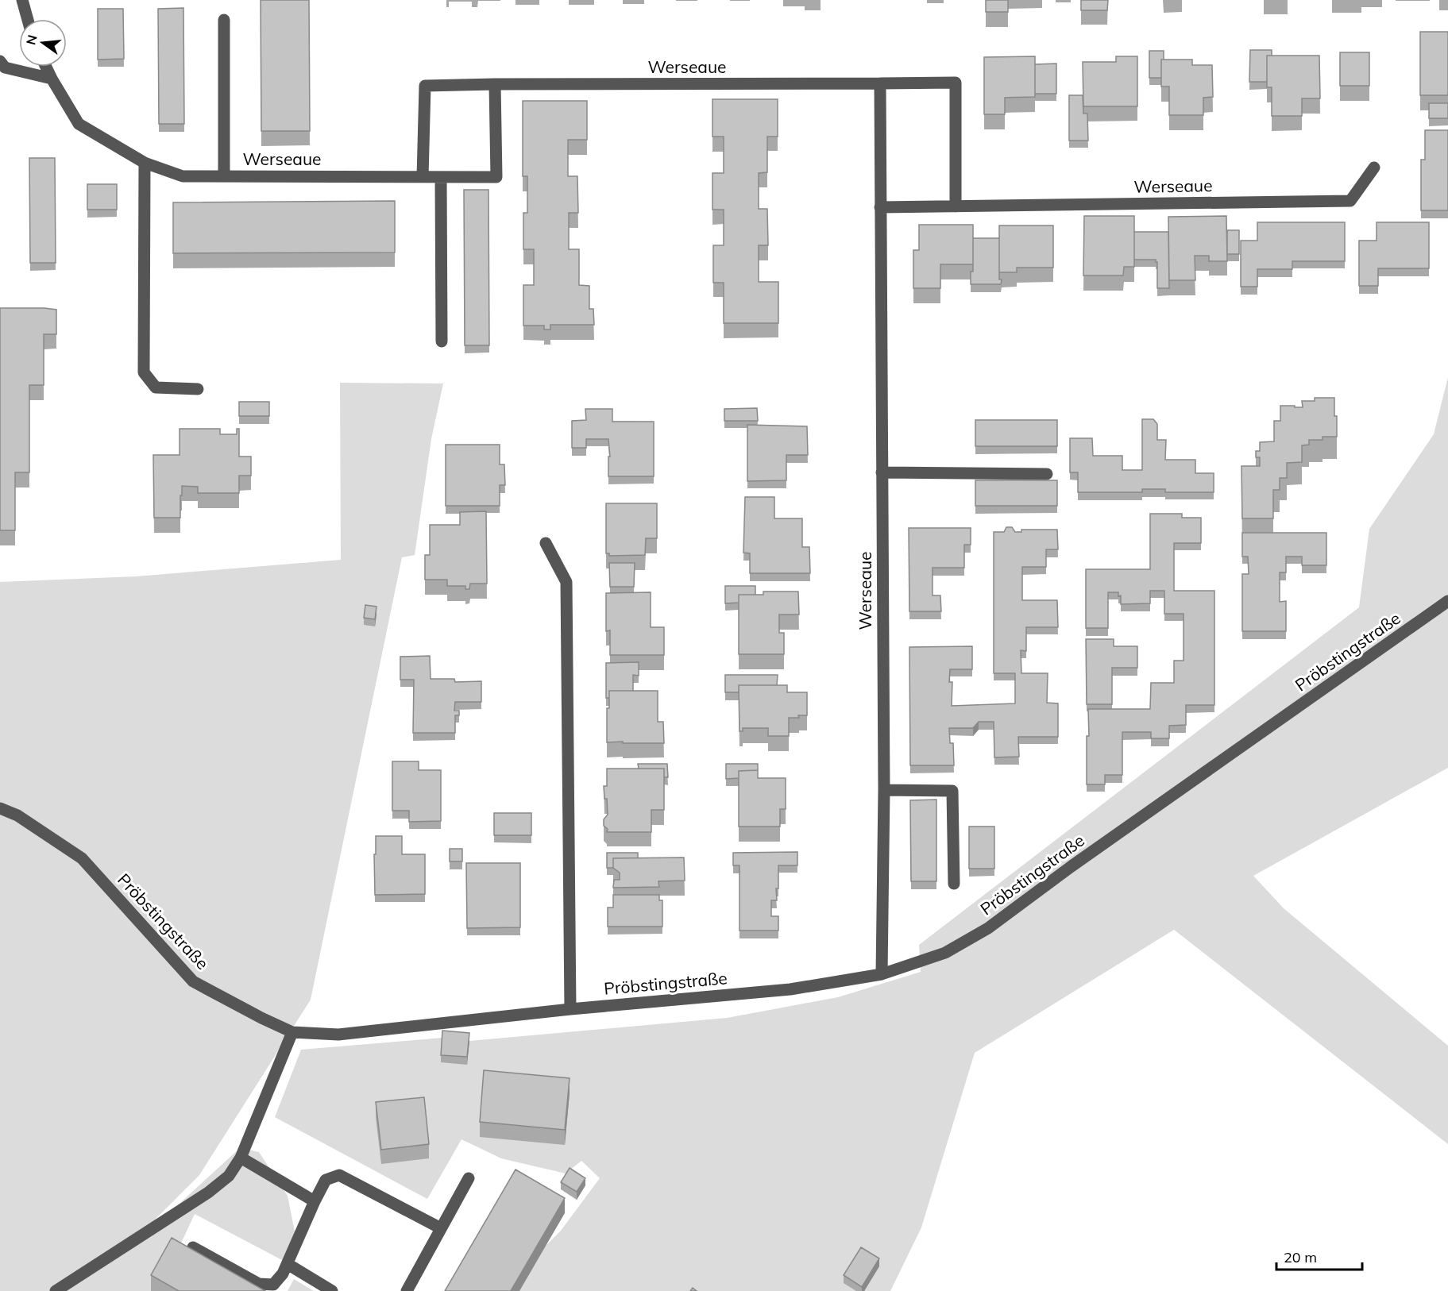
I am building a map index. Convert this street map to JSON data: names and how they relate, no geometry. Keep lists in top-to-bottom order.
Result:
{
  "streets": {
    "street": ["Werseaue", "Pröbstingstraße"]
  },
  "crossings": [
    ["Werseaue", "Pröbstingstraße"]
  ],
  "scale_bar": "20 m",
  "north": "left"
}
